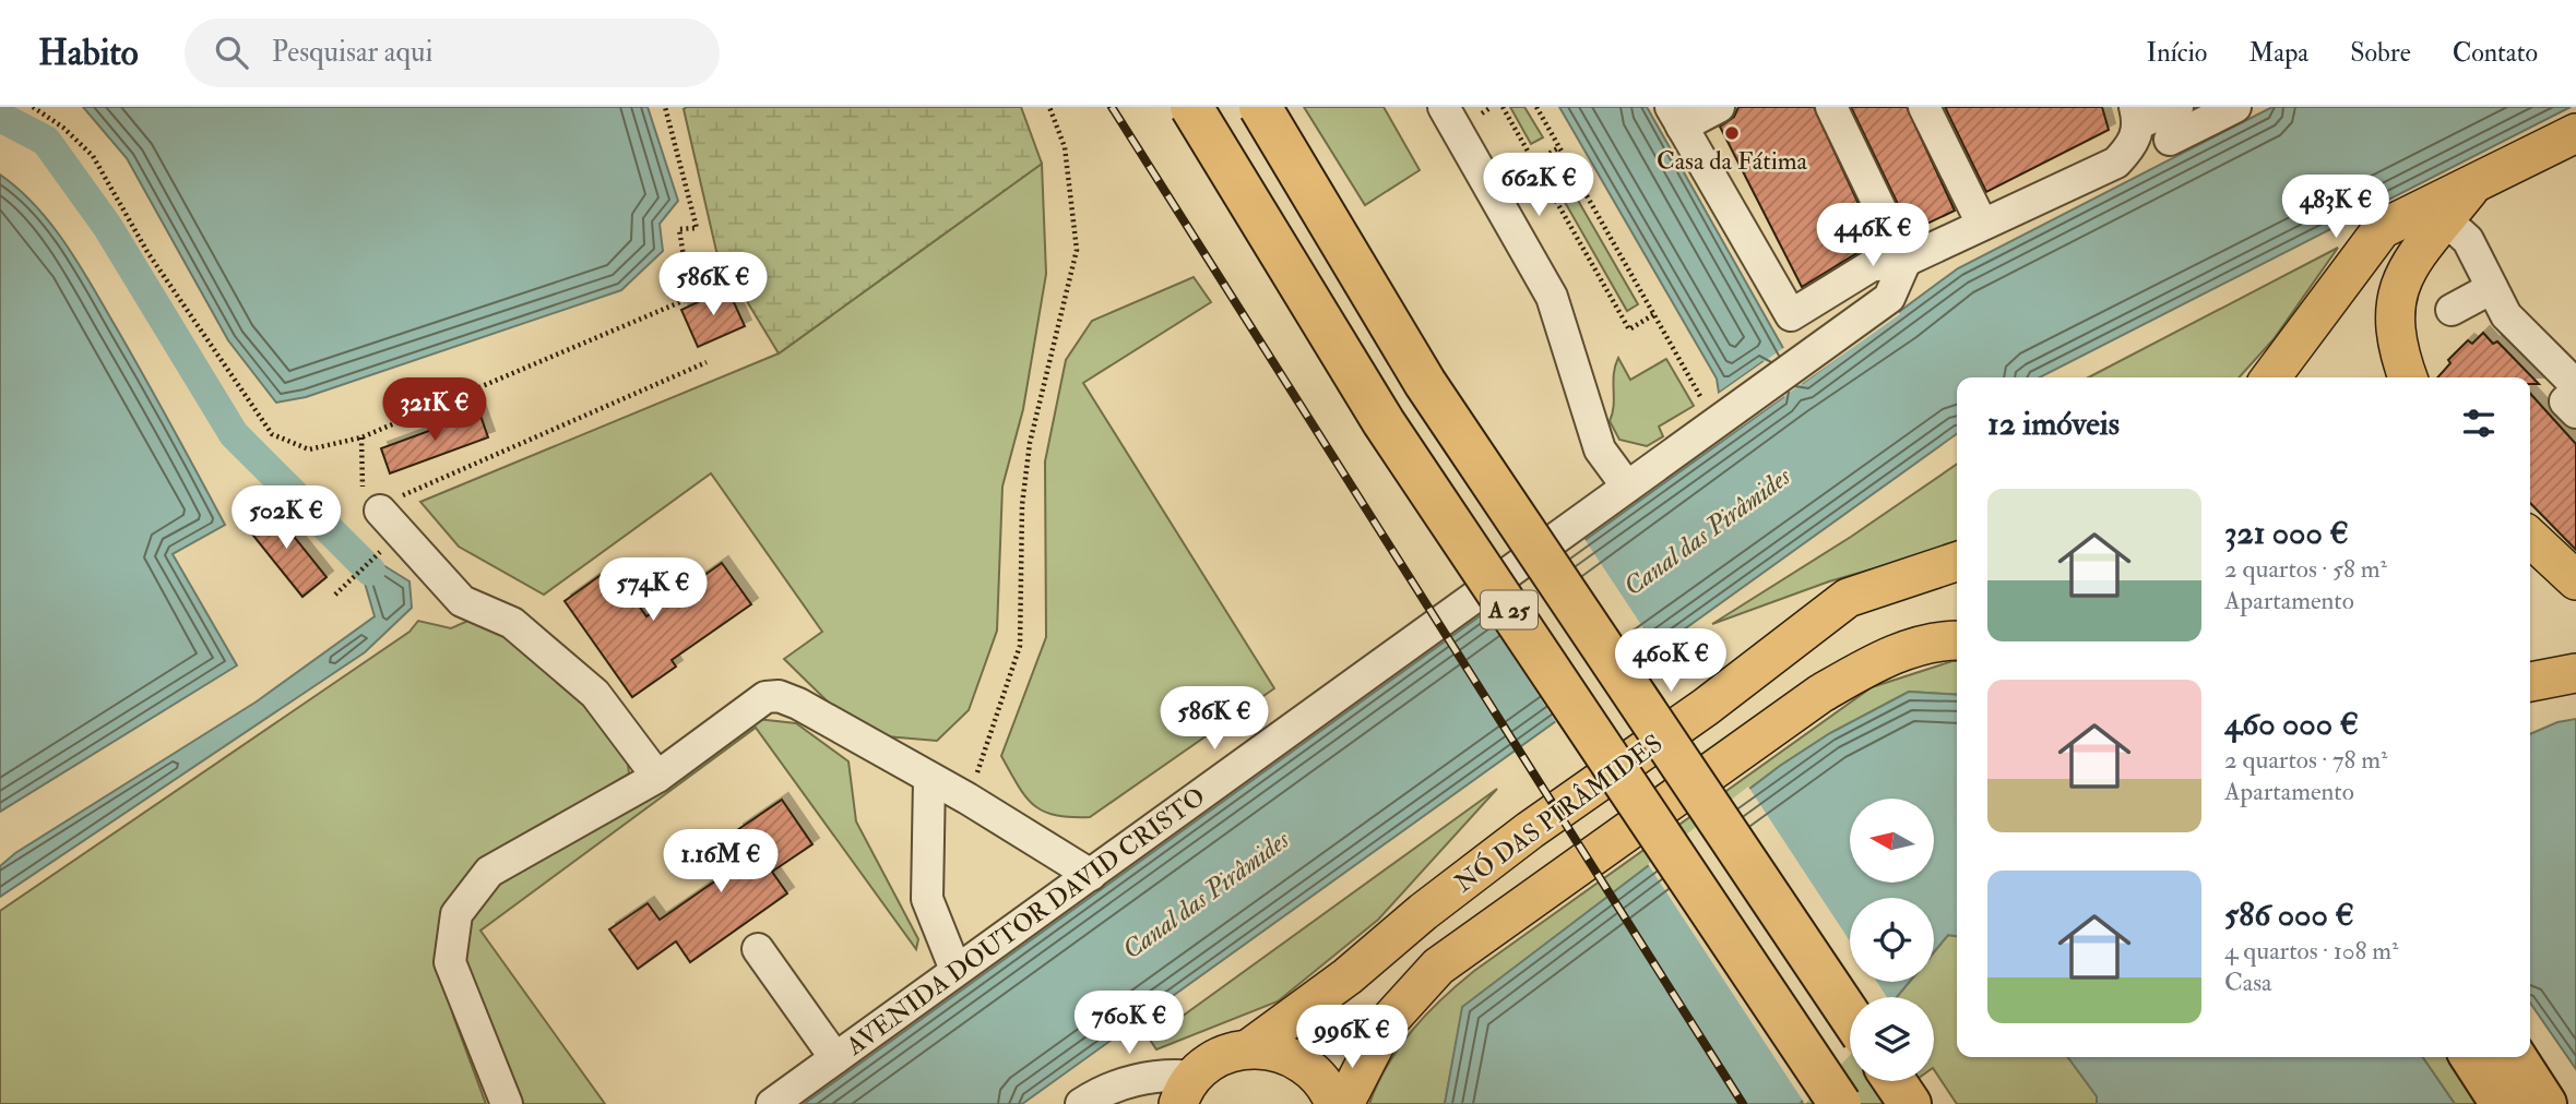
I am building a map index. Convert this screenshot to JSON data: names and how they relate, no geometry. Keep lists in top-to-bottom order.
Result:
{
  "streets": {
    "highway": ["A 25"],
    "main road": ["NÓ DAS PIRÂMIDES"],
    "street": ["AVENIDA DOUTOR DAVID CRISTO"]
  },
  "water": ["Canal das Pirâmides"],
  "places": ["Casa da Fátima"],
  "north": "left",
  "page": {
    "header": "Habito",
    "search": "Pesquisar aqui",
    "nav": [
      "Início",
      "Mapa",
      "Sobre",
      "Contato"
    ],
    "price": [
      "662K €",
      "483K €",
      "446K €",
      "586K €",
      "321K €",
      "502K €",
      "574K €",
      "460K €",
      "586K €",
      "1.16M €",
      "760K €",
      "996K €"
    ],
    "heading": "12 imóveis",
    "list": [
      {
        "name": "321 000 €",
        "note": "2 quartos · 58 m² · Apartamento"
      },
      {
        "name": "460 000 €",
        "note": "2 quartos · 78 m² · Apartamento"
      },
      {
        "name": "586 000 €",
        "note": "4 quartos · 108 m² · Casa"
      }
    ]
  }
}
